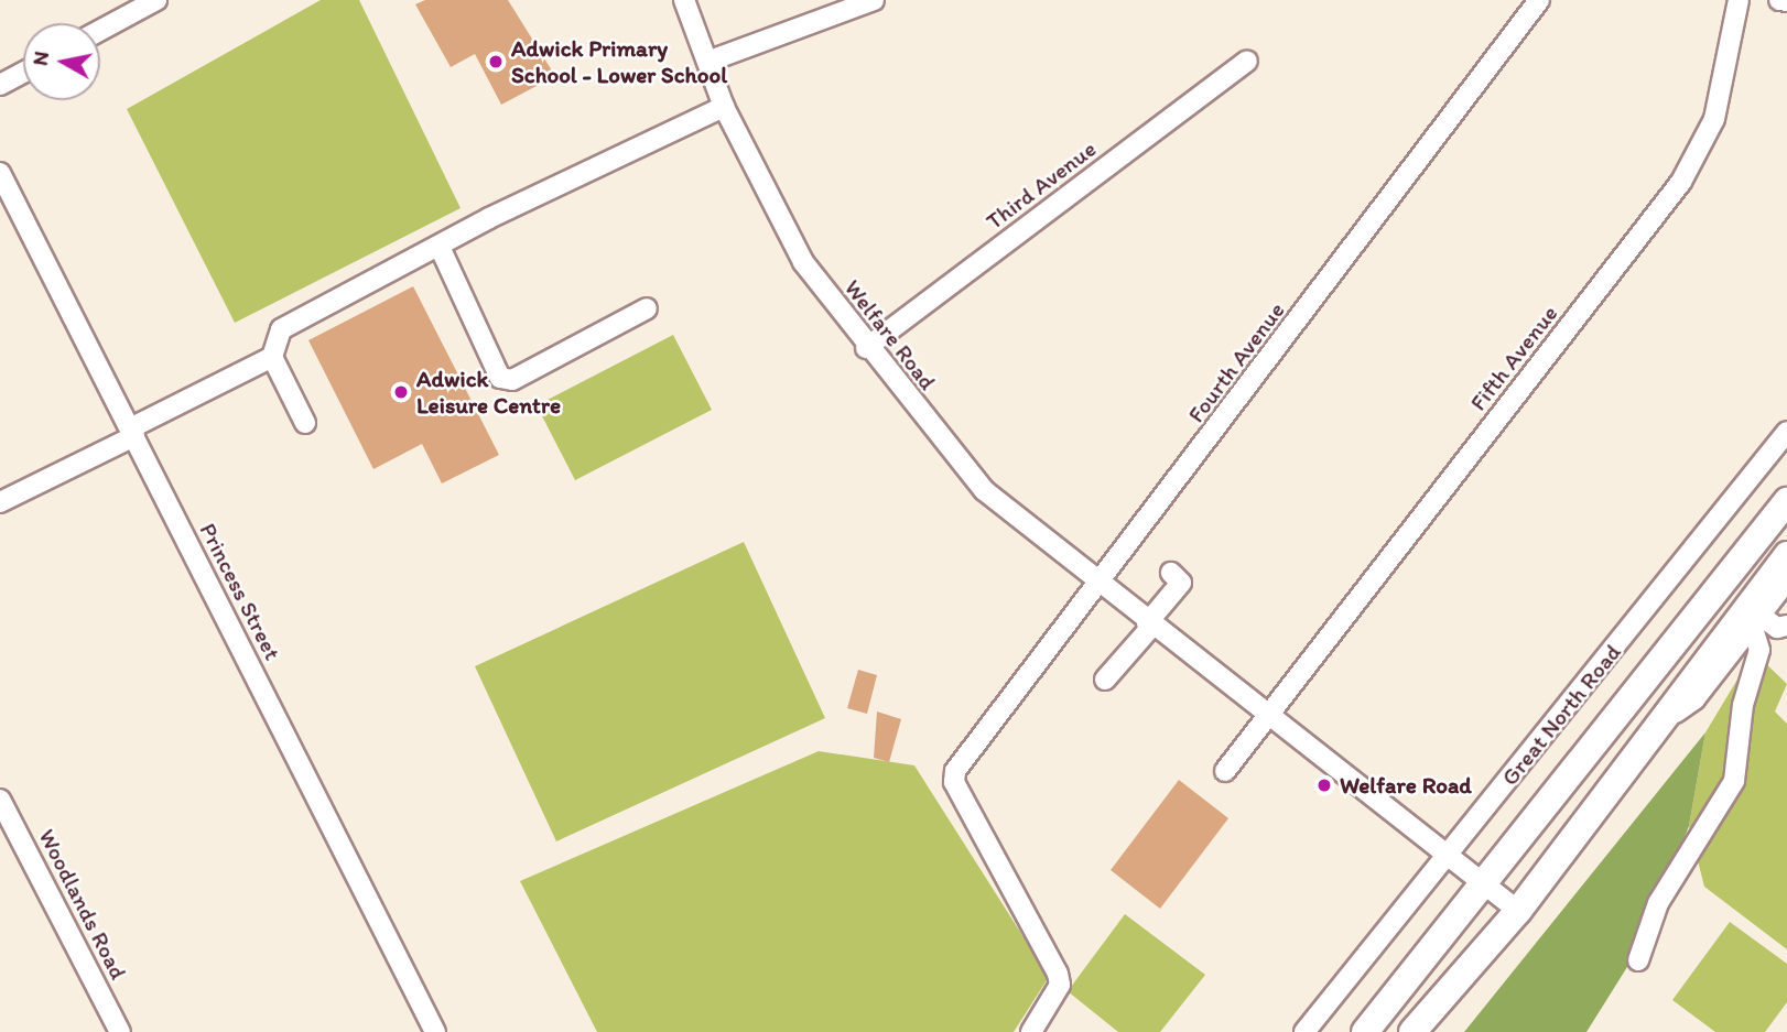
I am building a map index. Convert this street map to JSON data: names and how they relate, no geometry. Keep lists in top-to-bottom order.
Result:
{
  "streets": {
    "highway": ["Great North Road"],
    "street": [
      "Third Avenue",
      "Welfare Road",
      "Fifth Avenue",
      "Fourth Avenue",
      "Princess Street",
      "Woodlands Road"
    ]
  },
  "crossings": [
    ["Third Avenue", "Welfare Road"],
    ["Welfare Road", "Fifth Avenue"],
    ["Welfare Road", "Fourth Avenue"],
    ["Welfare Road", "Great North Road"]
  ],
  "places": ["Adwick Primary School - Lower School", "Adwick Leisure Centre", "Welfare Road"],
  "north": "left"
}
